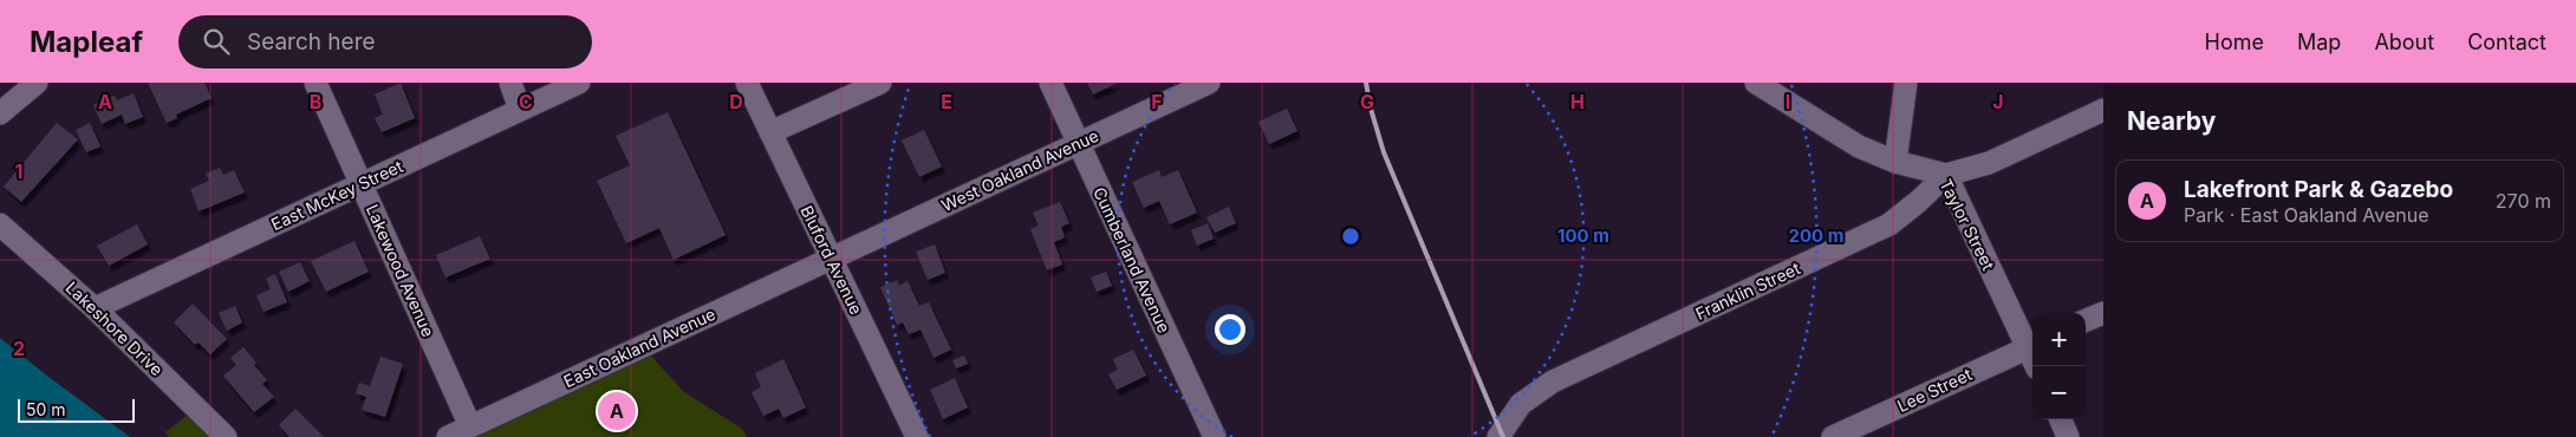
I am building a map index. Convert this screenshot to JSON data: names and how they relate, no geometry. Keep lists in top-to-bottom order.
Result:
{
  "streets": {
    "street": [
      "West Oakland Avenue",
      "East McKey Street",
      "Taylor Street",
      "Bluford Avenue",
      "Cumberland Avenue",
      "Lakewood Avenue",
      "Franklin Street",
      "Lakeshore Drive",
      "East Oakland Avenue",
      "Lee Street"
    ]
  },
  "crossings": [
    ["West Oakland Avenue", "Bluford Avenue"],
    ["West Oakland Avenue", "Cumberland Avenue"],
    ["West Oakland Avenue", "East Oakland Avenue"],
    ["East McKey Street", "Lakewood Avenue"],
    ["East McKey Street", "Lakeshore Drive"],
    ["Taylor Street", "Franklin Street"],
    ["Taylor Street", "Lee Street"],
    ["Bluford Avenue", "East Oakland Avenue"],
    ["Lakewood Avenue", "East Oakland Avenue"]
  ],
  "scale_bar": "50 m",
  "page": {
    "header": "Mapleaf",
    "search": "Search here",
    "nav": [
      "Home",
      "Map",
      "About",
      "Contact"
    ],
    "heading": "Nearby",
    "list": [
      {
        "mark": "A",
        "name": "Lakefront Park & Gazebo",
        "note": "Park · East Oakland Avenue",
        "value": "270 m"
      }
    ],
    "map_buttons": ["+", "−"],
    "pins": "A",
    "scale": "50 m"
  },
  "grid": {
    "columns": [
      "A",
      "B",
      "C",
      "D",
      "E",
      "F",
      "G",
      "H",
      "I",
      "J"
    ],
    "rows": ["1", "2"]
  },
  "rings": ["100 m", "200 m"]
}
